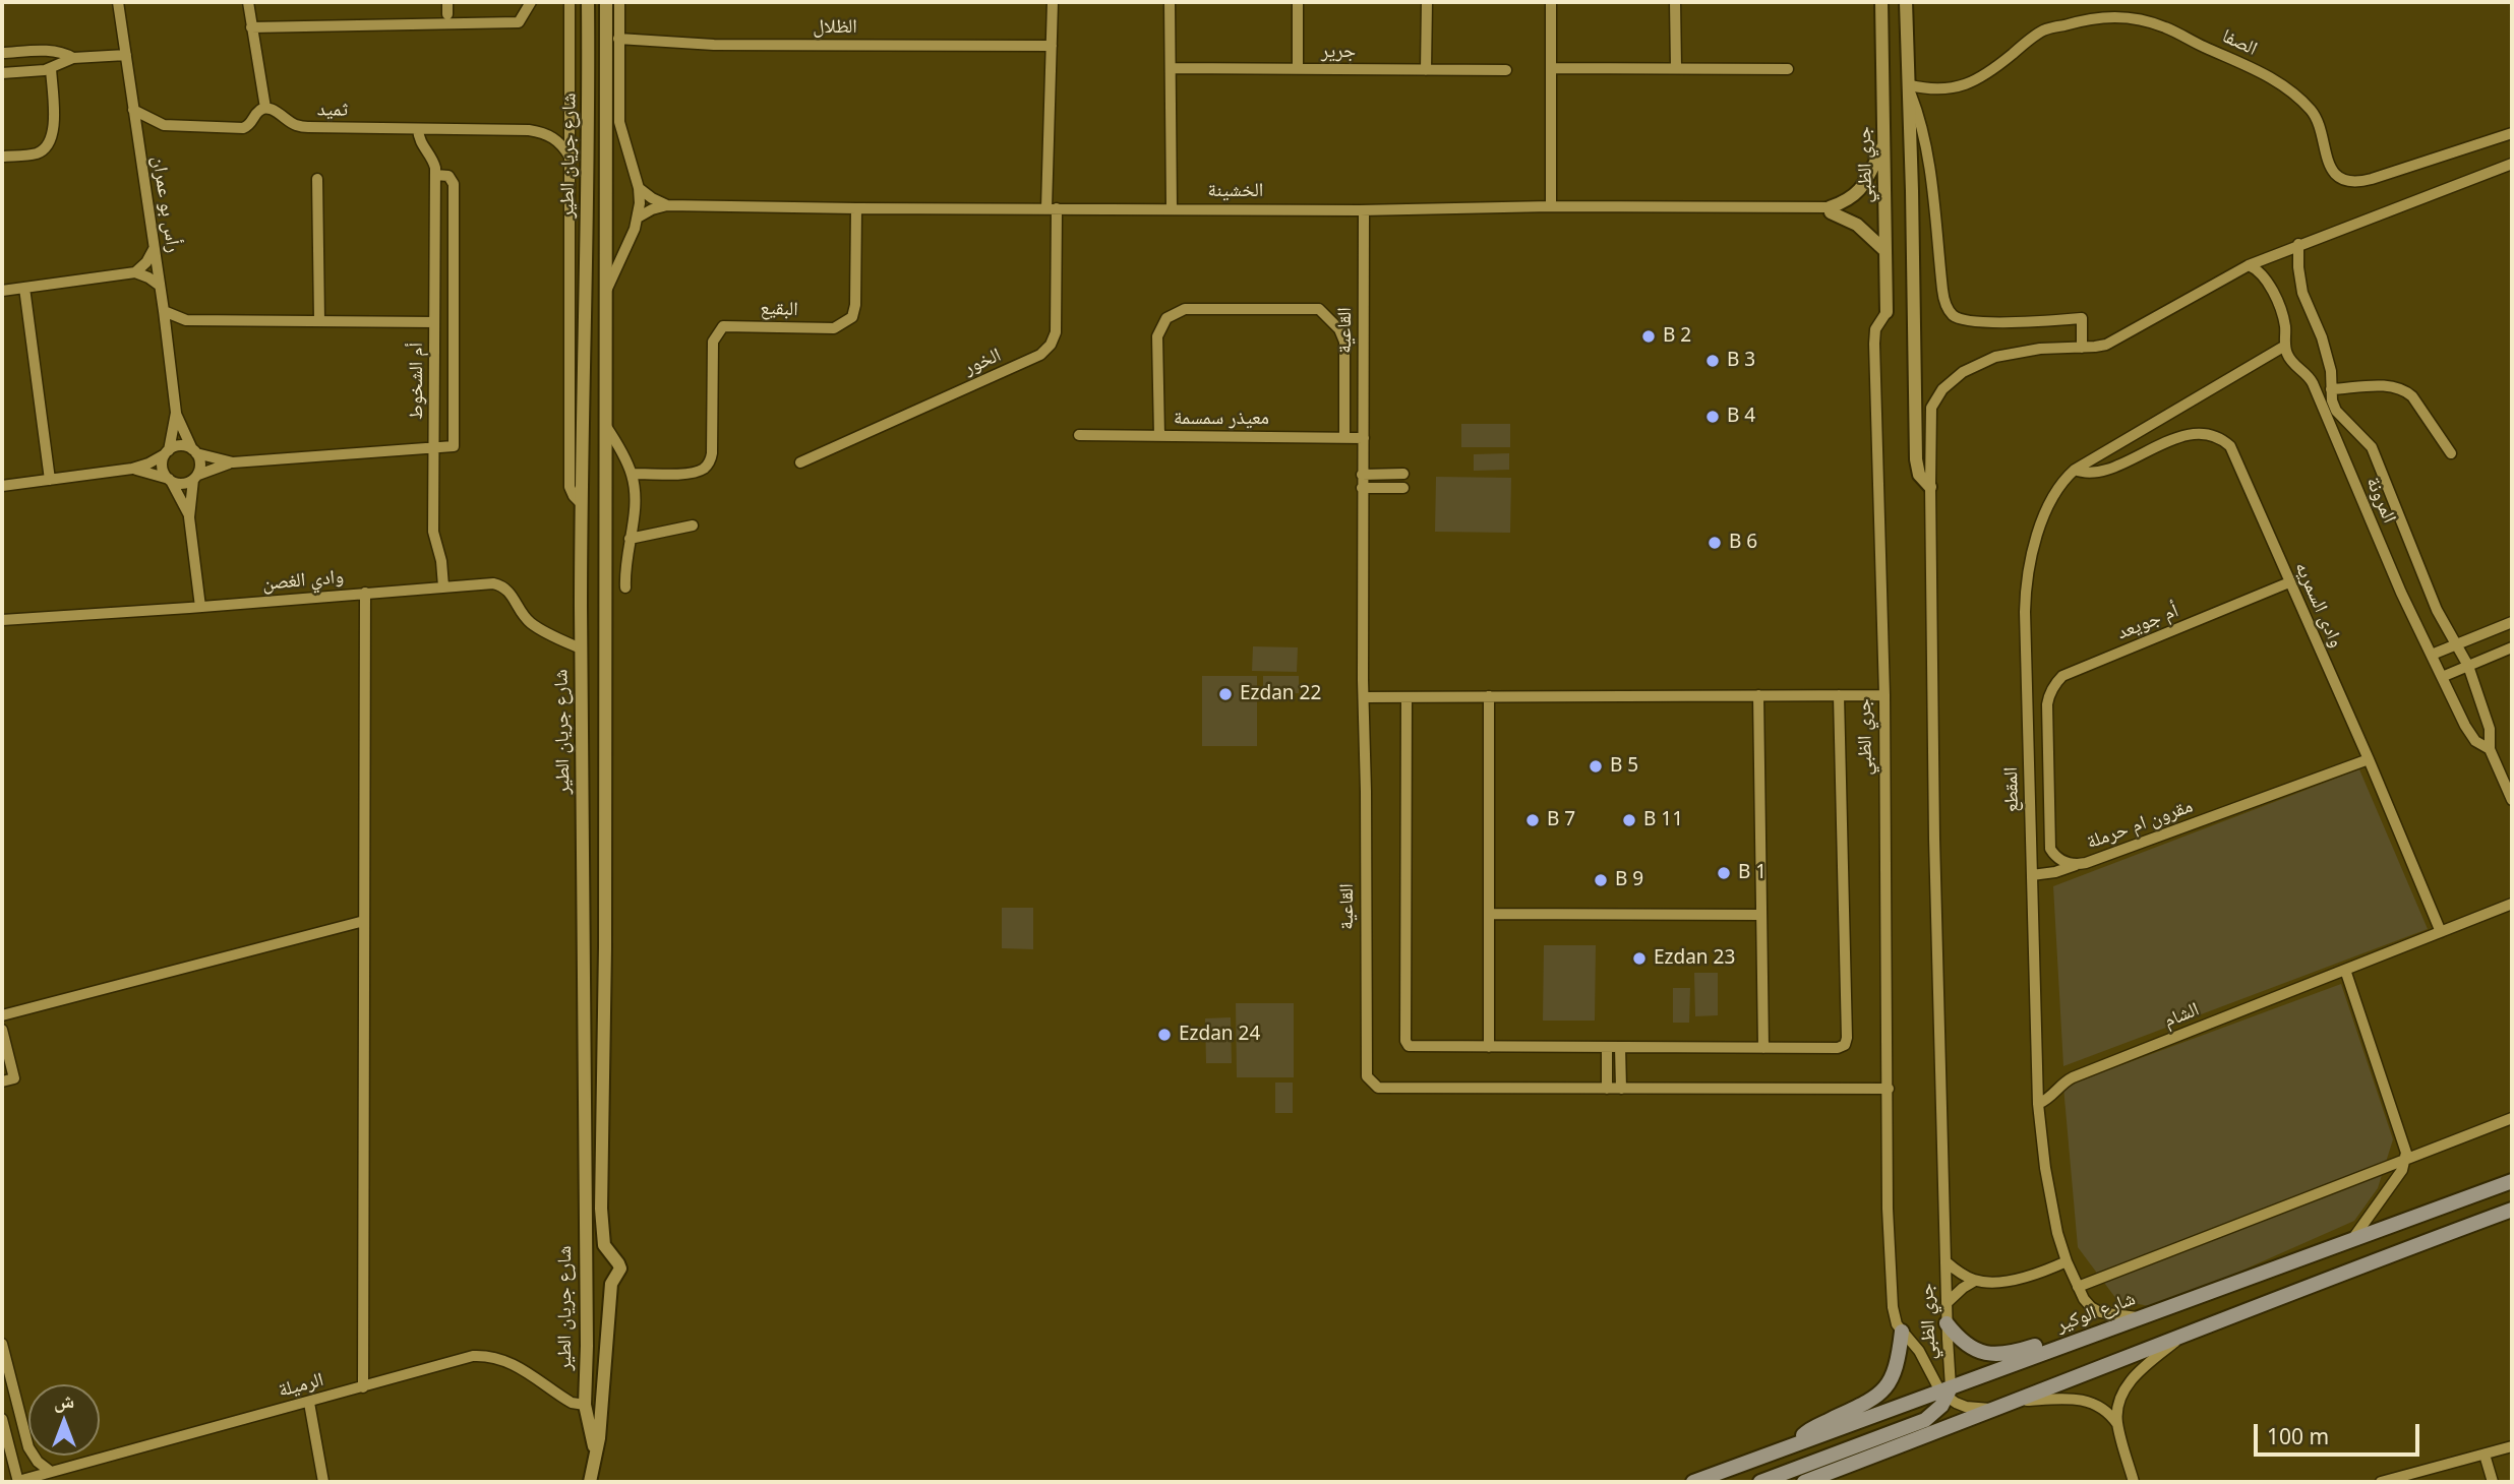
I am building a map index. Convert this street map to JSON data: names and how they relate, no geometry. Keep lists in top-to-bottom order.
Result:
{
  "streets": {
    "main road": ["شارع الوكير"],
    "street": [
      "الظلال",
      "الصفا",
      "جرير",
      "ثميد",
      "شارع جريان الطير",
      "جري الظبي",
      "الخشينة",
      "رأس بو عمران",
      "البقيع",
      "القاعية",
      "الخور",
      "أم الشخوط",
      "معيذر سمسمة",
      "المرونة",
      "وادي الغصن",
      "وادى السمريه",
      "أم جويعد",
      "المقطع",
      "مقرون ام حرملة",
      "الشام",
      "الرميلة"
    ]
  },
  "crossings": [
    ["الظلال", "شارع جريان الطير"],
    ["الظلال", "الخور"],
    ["الصفا", "جري الظبي"],
    ["ثميد", "أم الشخوط"],
    ["شارع جريان الطير", "الخشينة"],
    ["شارع جريان الطير", "وادي الغصن"],
    ["شارع جريان الطير", "الرميلة"],
    ["جري الظبي", "القاعية"],
    ["جري الظبي", "شارع الوكير"],
    ["الخشينة", "البقيع"],
    ["الخشينة", "القاعية"],
    ["الخشينة", "الخور"],
    ["القاعية", "معيذر سمسمة"],
    ["أم الشخوط", "وادي الغصن"],
    ["المرونة", "المقطع"],
    ["وادى السمريه", "أم جويعد"],
    ["وادى السمريه", "المقطع"],
    ["وادى السمريه", "مقرون ام حرملة"],
    ["وادى السمريه", "الشام"],
    ["أم جويعد", "مقرون ام حرملة"],
    ["المقطع", "الشام"],
    ["المقطع", "شارع الوكير"]
  ],
  "places": [
    "B 2",
    "B 3",
    "B 4",
    "B 6",
    "Ezdan 22",
    "B 5",
    "B 7",
    "B 11",
    "B 1",
    "B 9",
    "Ezdan 23",
    "Ezdan 24"
  ],
  "scale_bar": "100 m",
  "north": "top"
}
